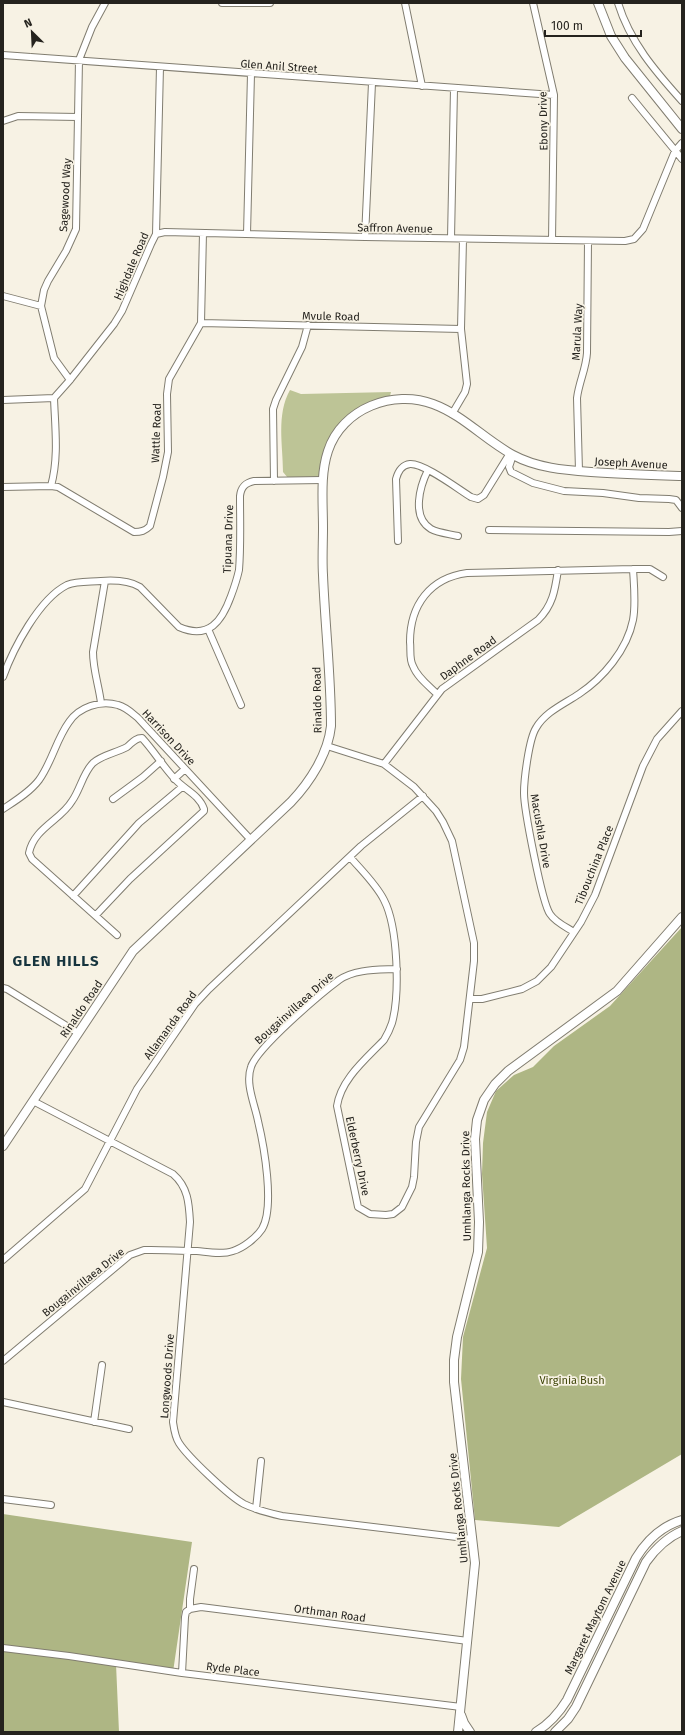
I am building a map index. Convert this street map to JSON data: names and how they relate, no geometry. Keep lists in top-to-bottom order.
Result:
{
  "streets": {
    "street": [
      "Glen Anil Street",
      "Ebony Drive",
      "Sagewood Way",
      "Saffron Avenue",
      "Highdale Road",
      "Mvule Road",
      "Marula Way",
      "Wattle Road",
      "Joseph Avenue",
      "Tipuana Drive",
      "Daphne Road",
      "Rinaldo Road",
      "Harrison Drive",
      "Macushla Drive",
      "Tibouchina Place",
      "Bougainvillaea Drive",
      "Allamanda Road",
      "Elderberry Drive",
      "Umhlanga Rocks Drive",
      "Longwoods Drive",
      "Orthman Road",
      "Margaret Maytom Avenue",
      "Ryde Place"
    ]
  },
  "crossings": [
    ["Glen Anil Street", "Ebony Drive"],
    ["Glen Anil Street", "Sagewood Way"],
    ["Glen Anil Street", "Highdale Road"],
    ["Ebony Drive", "Saffron Avenue"],
    ["Sagewood Way", "Highdale Road"],
    ["Saffron Avenue", "Highdale Road"],
    ["Saffron Avenue", "Marula Way"],
    ["Saffron Avenue", "Wattle Road"],
    ["Mvule Road", "Wattle Road"],
    ["Marula Way", "Joseph Avenue"],
    ["Marula Way", "Rinaldo Road"],
    ["Joseph Avenue", "Rinaldo Road"],
    ["Tipuana Drive", "Rinaldo Road"],
    ["Daphne Road", "Elderberry Drive"],
    ["Rinaldo Road", "Harrison Drive"],
    ["Rinaldo Road", "Elderberry Drive"],
    ["Rinaldo Road", "Longwoods Drive"],
    ["Macushla Drive", "Tibouchina Place"],
    ["Tibouchina Place", "Elderberry Drive"],
    ["Bougainvillaea Drive", "Elderberry Drive"],
    ["Bougainvillaea Drive", "Longwoods Drive"],
    ["Allamanda Road", "Elderberry Drive"],
    ["Allamanda Road", "Longwoods Drive"],
    ["Umhlanga Rocks Drive", "Longwoods Drive"],
    ["Umhlanga Rocks Drive", "Orthman Road"],
    ["Umhlanga Rocks Drive", "Ryde Place"]
  ],
  "districts": ["GLEN HILLS"],
  "parks": ["Virginia Bush"],
  "scale_bar": "100 m",
  "north": "top left"
}
